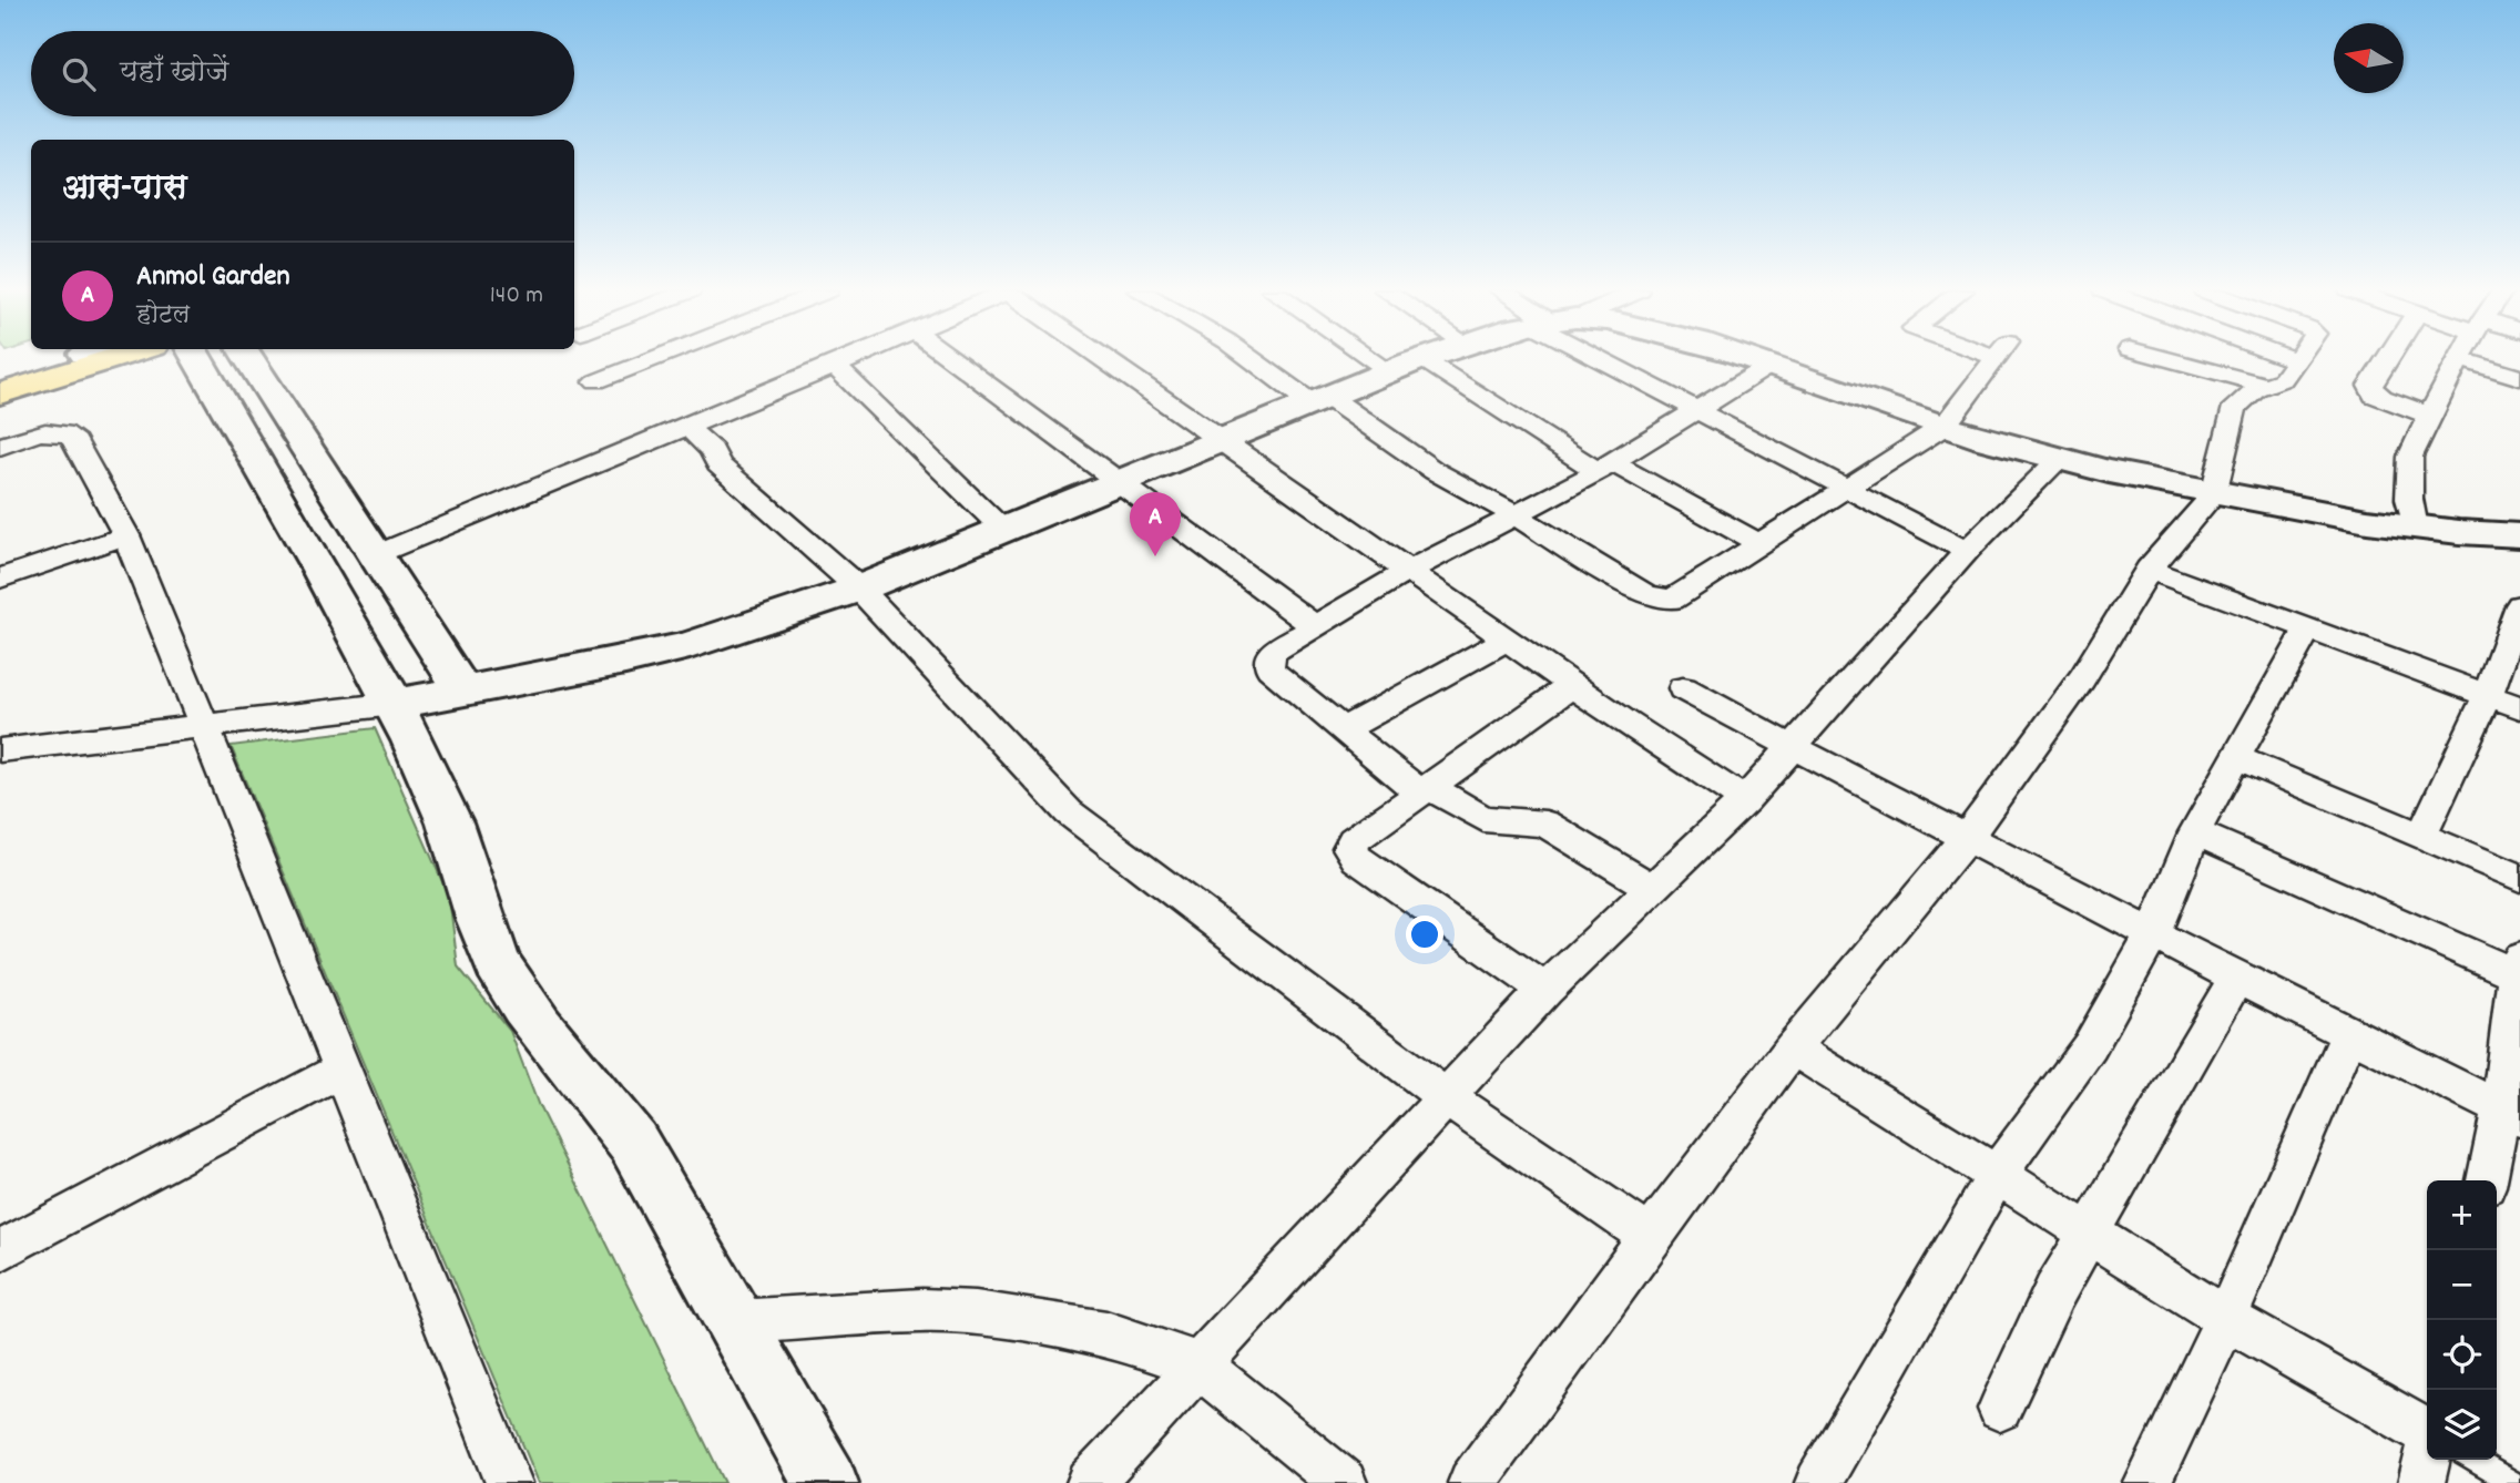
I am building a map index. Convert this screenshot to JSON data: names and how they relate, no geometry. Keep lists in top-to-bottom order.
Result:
{
  "north": "left",
  "page": {
    "search": "यहाँ खोजें",
    "heading": "आस-पास",
    "list": [
      {
        "mark": "A",
        "name": "Anmol Garden",
        "note": "होटल",
        "value": "140 m"
      }
    ],
    "pins": "A",
    "map_buttons": ["+", "−"]
  }
}
